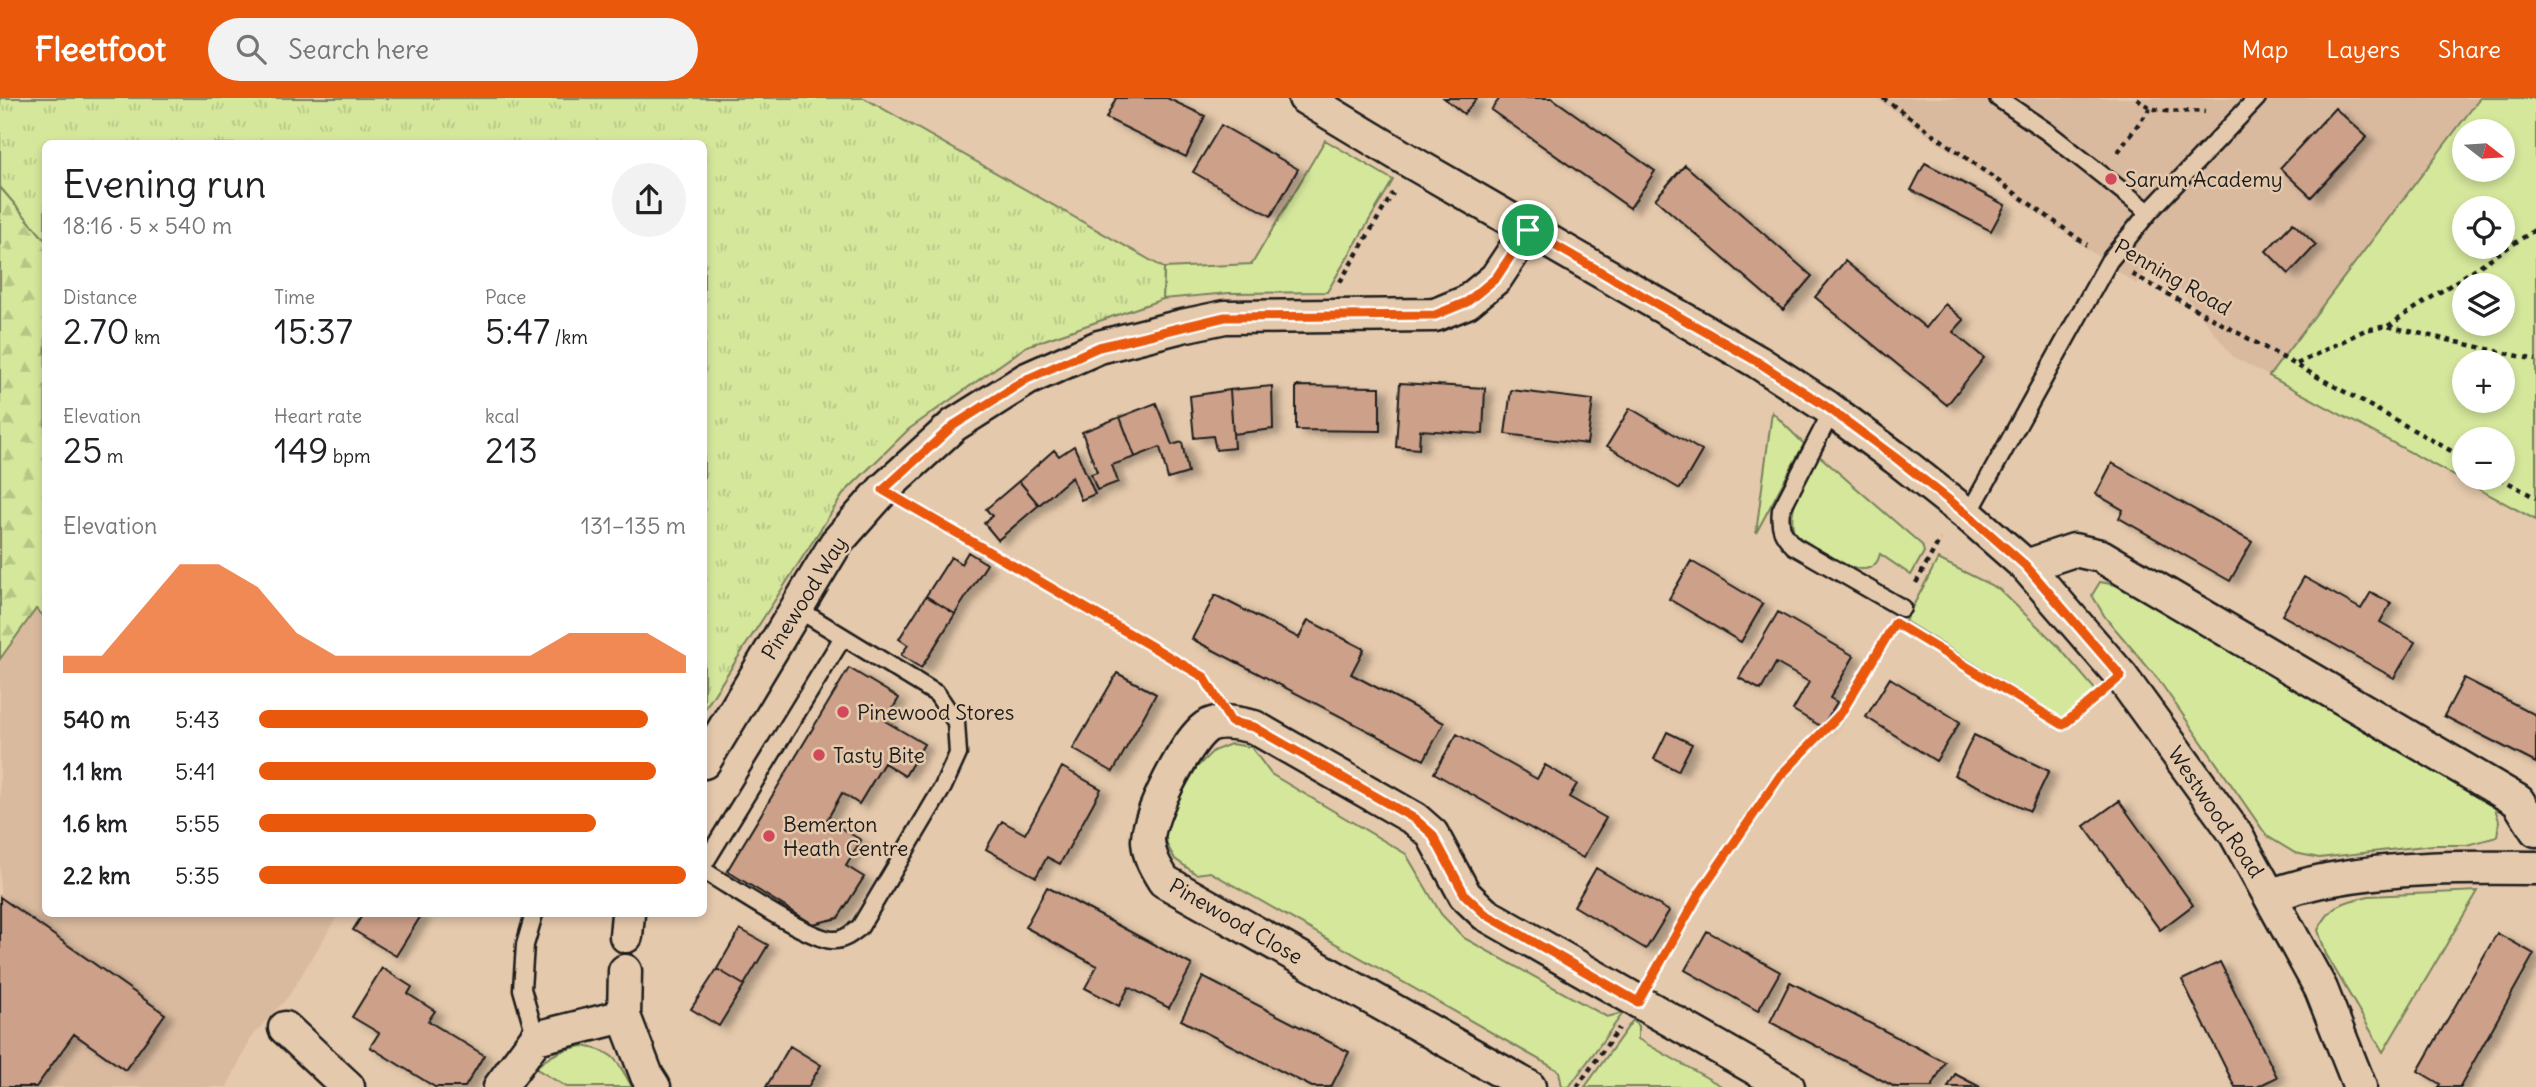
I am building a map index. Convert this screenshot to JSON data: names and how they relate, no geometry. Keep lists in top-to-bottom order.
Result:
{
  "streets": {
    "street": ["Pinewood Way", "Westwood Road", "Pinewood Close"],
    "path": ["Penning Road"]
  },
  "crossings": [
    ["Pinewood Way", "Westwood Road"]
  ],
  "places": [
    "Sarum Academy",
    "Pinewood Stores",
    "Tasty Bite",
    "Bemerton Heath Centre"
  ],
  "north": "right",
  "page": {
    "header": "Fleetfoot",
    "search": "Search here",
    "nav": ["Map", "Layers", "Share"],
    "map_buttons": ["+", "−"],
    "heading": ["Evening run", "18:16 · 5 × 540 m"],
    "stats": [
      ["Distance", "2.70 km"],
      ["Time", "15:37"],
      ["Pace", "5:47 /km"],
      ["Elevation", "25 m"],
      ["Heart rate", "149 bpm"],
      ["kcal", "213"]
    ],
    "chart": ["Elevation", "131–135 m"],
    "list": [
      {
        "name": "540 m",
        "note": "5:43"
      },
      {
        "name": "1.1 km",
        "note": "5:41"
      },
      {
        "name": "1.6 km",
        "note": "5:55"
      },
      {
        "name": "2.2 km",
        "note": "5:35"
      }
    ]
  }
}
